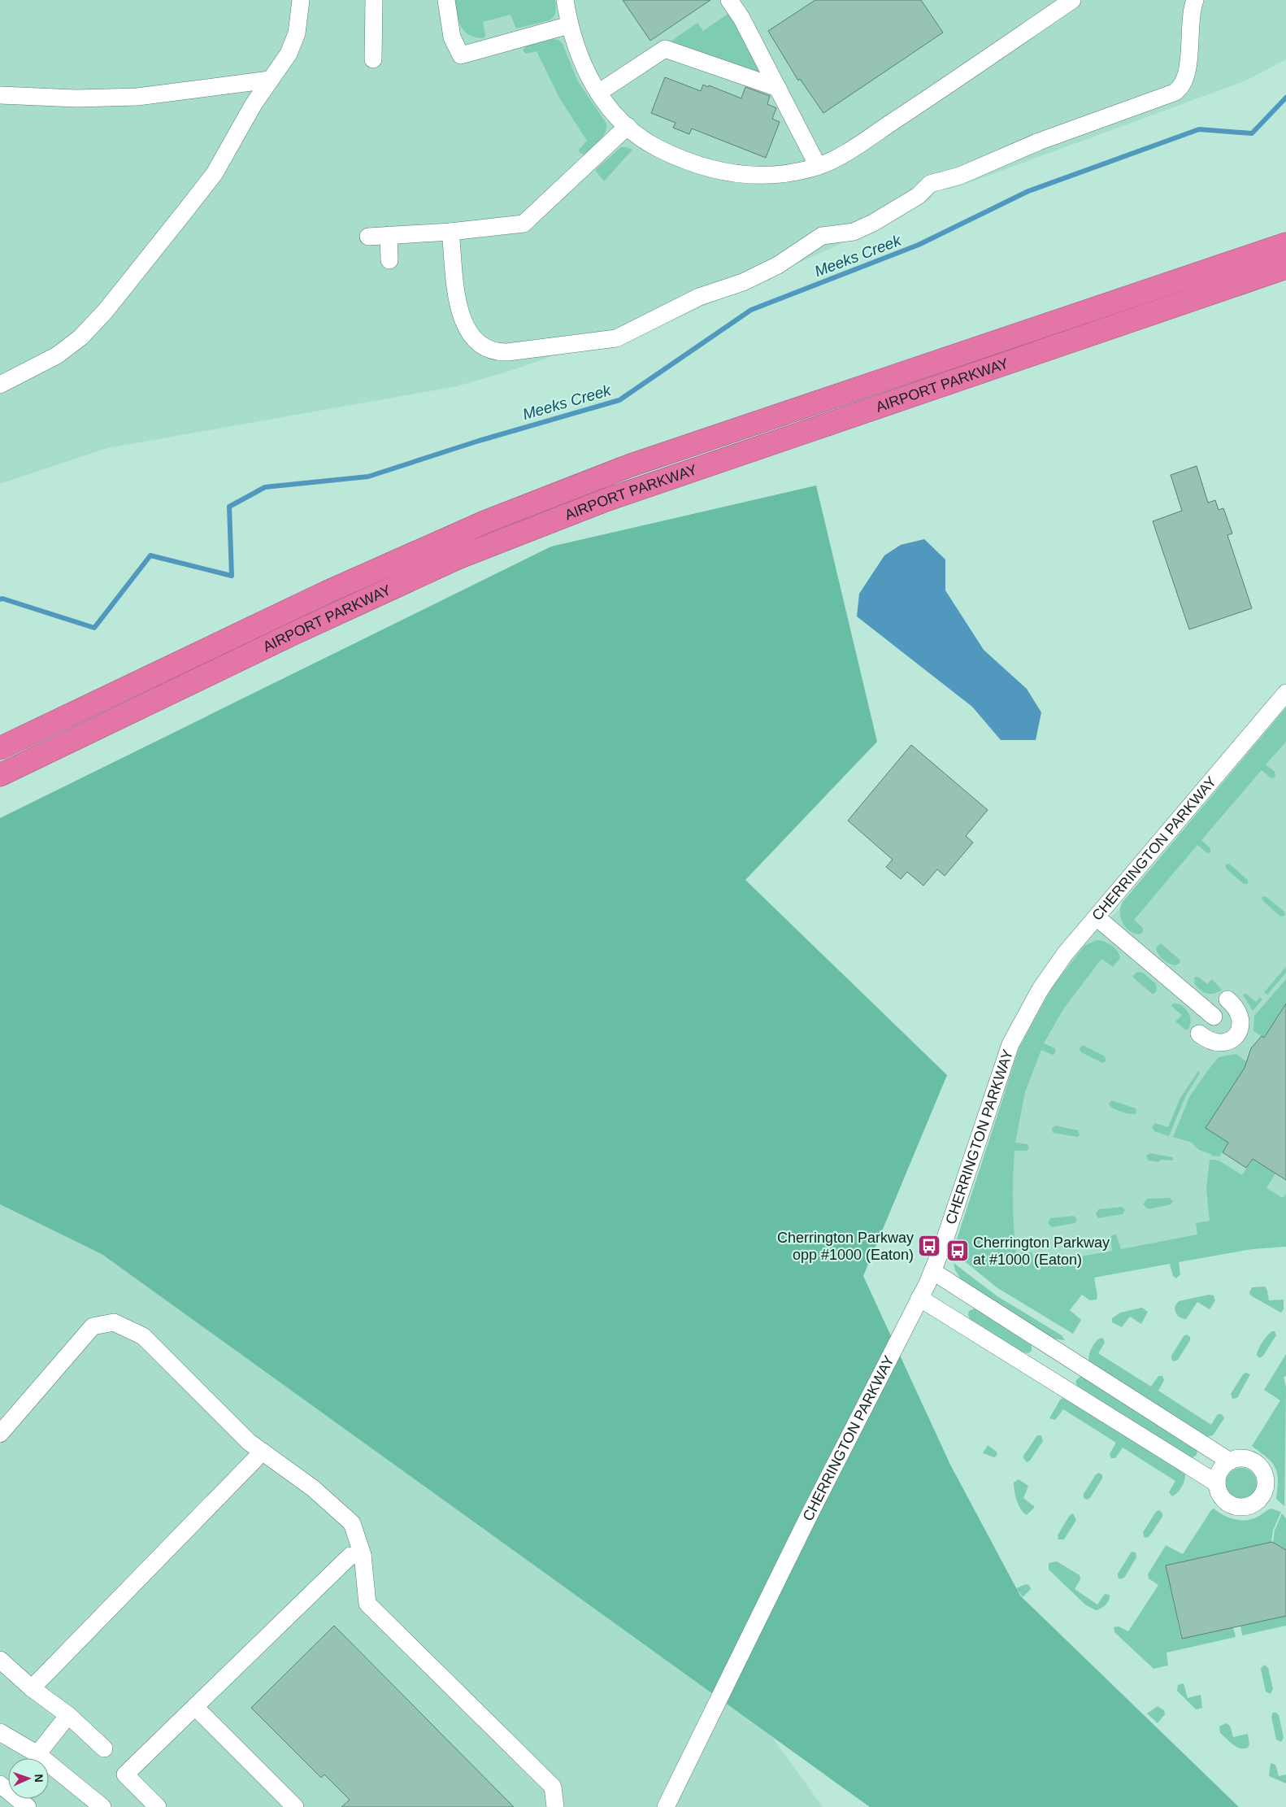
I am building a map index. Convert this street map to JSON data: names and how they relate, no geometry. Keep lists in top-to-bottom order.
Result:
{
  "streets": {
    "highway": ["AIRPORT PARKWAY"],
    "street": ["CHERRINGTON PARKWAY"]
  },
  "water": ["Meeks Creek"],
  "places": {
    "bus stop": ["Cherrington Parkway opp #1000 (Eaton)", "Cherrington Parkway at #1000 (Eaton)"]
  },
  "north": "right"
}
